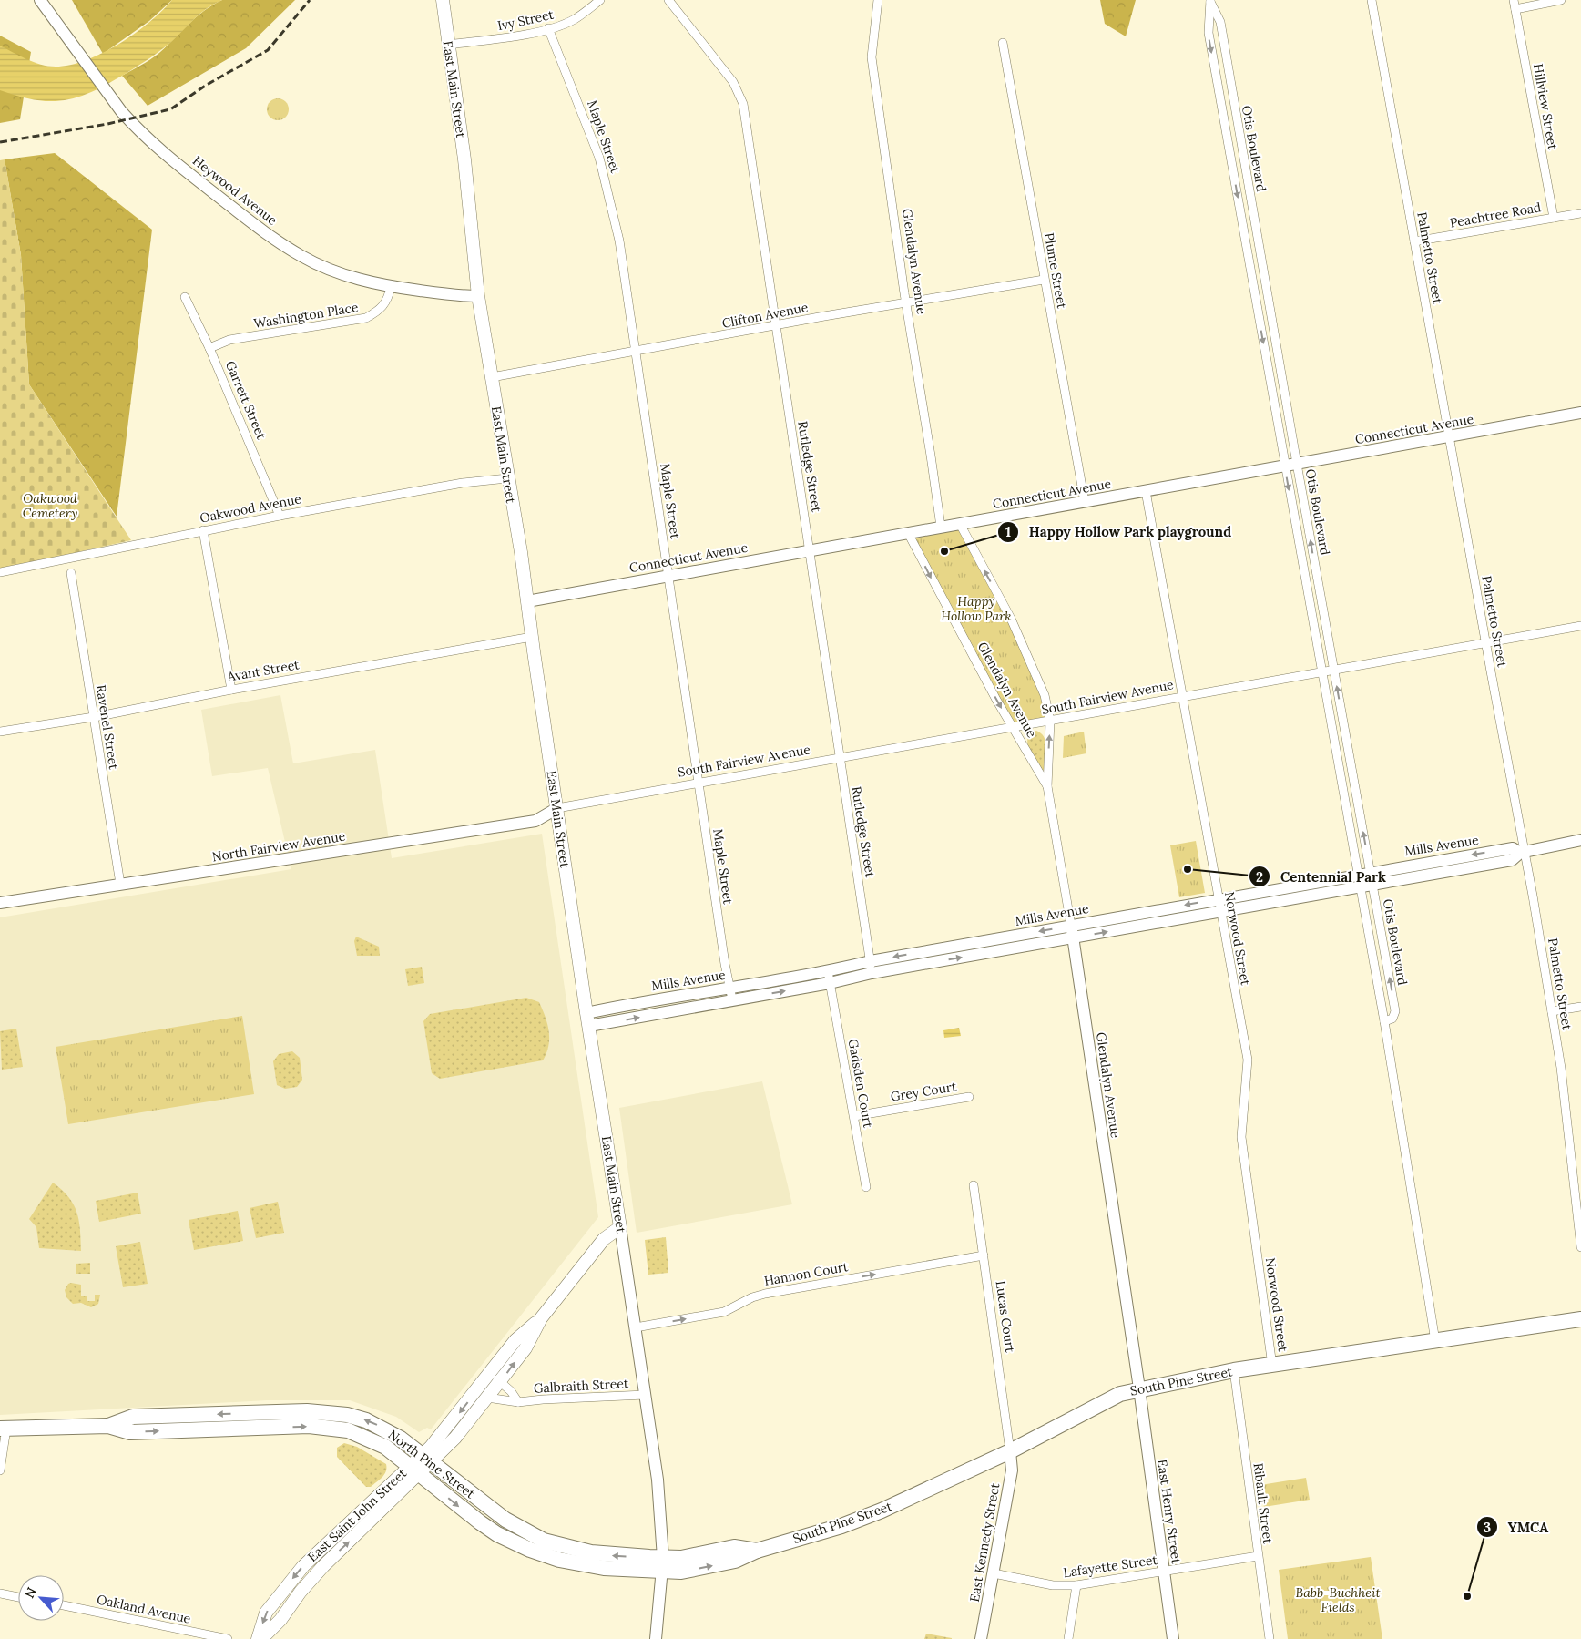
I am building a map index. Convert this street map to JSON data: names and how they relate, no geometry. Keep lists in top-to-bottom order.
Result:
{
  "streets": {
    "highway": ["South Pine Street", "North Pine Street"],
    "main road": ["East Main Street", "East Saint John Street"],
    "street": [
      "Ivy Street",
      "Hillview Street",
      "Maple Street",
      "Otis Boulevard",
      "Heywood Avenue",
      "Peachtree Road",
      "Palmetto Street",
      "Glendalyn Avenue",
      "Plume Street",
      "Washington Place",
      "Clifton Avenue",
      "Garrett Street",
      "Connecticut Avenue",
      "Rutledge Street",
      "Oakwood Avenue",
      "Avant Street",
      "South Fairview Avenue",
      "Ravenel Street",
      "Mills Avenue",
      "North Fairview Avenue",
      "Norwood Street",
      "Gadsden Court",
      "Grey Court",
      "Hannon Court",
      "Lucas Court",
      "Galbraith Street",
      "Ribault Street",
      "East Henry Street",
      "East Kennedy Street",
      "Lafayette Street",
      "Oakland Avenue"
    ]
  },
  "crossings": [
    ["Ivy Street", "East Main Street"],
    ["Ivy Street", "Maple Street"],
    ["East Main Street", "Heywood Avenue"],
    ["East Main Street", "Clifton Avenue"],
    ["East Main Street", "Connecticut Avenue"],
    ["East Main Street", "Oakwood Avenue"],
    ["East Main Street", "Avant Street"],
    ["East Main Street", "South Fairview Avenue"],
    ["East Main Street", "Mills Avenue"],
    ["East Main Street", "North Fairview Avenue"],
    ["East Main Street", "Hannon Court"],
    ["East Main Street", "South Pine Street"],
    ["East Main Street", "Galbraith Street"],
    ["East Main Street", "North Pine Street"],
    ["East Main Street", "East Saint John Street"],
    ["Hillview Street", "Peachtree Road"],
    ["Maple Street", "Clifton Avenue"],
    ["Maple Street", "Connecticut Avenue"],
    ["Maple Street", "South Fairview Avenue"],
    ["Maple Street", "Mills Avenue"],
    ["Otis Boulevard", "Connecticut Avenue"],
    ["Otis Boulevard", "South Fairview Avenue"],
    ["Otis Boulevard", "Mills Avenue"],
    ["Otis Boulevard", "South Pine Street"],
    ["Heywood Avenue", "Washington Place"],
    ["Peachtree Road", "Palmetto Street"],
    ["Palmetto Street", "Connecticut Avenue"],
    ["Palmetto Street", "South Fairview Avenue"],
    ["Palmetto Street", "Mills Avenue"],
    ["Glendalyn Avenue", "Clifton Avenue"],
    ["Glendalyn Avenue", "Connecticut Avenue"],
    ["Glendalyn Avenue", "South Fairview Avenue"],
    ["Glendalyn Avenue", "Mills Avenue"],
    ["Glendalyn Avenue", "South Pine Street"],
    ["Glendalyn Avenue", "East Henry Street"],
    ["Plume Street", "Clifton Avenue"],
    ["Plume Street", "Connecticut Avenue"],
    ["Washington Place", "Garrett Street"],
    ["Clifton Avenue", "Rutledge Street"],
    ["Garrett Street", "Oakwood Avenue"],
    ["Connecticut Avenue", "Rutledge Street"],
    ["Connecticut Avenue", "Norwood Street"],
    ["Rutledge Street", "South Fairview Avenue"],
    ["Rutledge Street", "Mills Avenue"],
    ["Avant Street", "Ravenel Street"],
    ["South Fairview Avenue", "North Fairview Avenue"],
    ["South Fairview Avenue", "Norwood Street"],
    ["Ravenel Street", "North Fairview Avenue"],
    ["Mills Avenue", "Norwood Street"],
    ["Mills Avenue", "Gadsden Court"],
    ["Norwood Street", "South Pine Street"],
    ["Gadsden Court", "Grey Court"],
    ["Hannon Court", "Lucas Court"],
    ["Lucas Court", "South Pine Street"],
    ["Lucas Court", "East Kennedy Street"],
    ["South Pine Street", "North Pine Street"],
    ["South Pine Street", "Ribault Street"],
    ["South Pine Street", "East Henry Street"],
    ["South Pine Street", "East Kennedy Street"],
    ["Galbraith Street", "East Saint John Street"],
    ["North Pine Street", "East Saint John Street"],
    ["Ribault Street", "Lafayette Street"],
    ["East Henry Street", "Lafayette Street"],
    ["East Kennedy Street", "Lafayette Street"]
  ],
  "one_way": ["Hannon Court"],
  "parks": ["Oakwood Cemetery", "Happy Hollow Park", "Babb-Buchheit Fields"],
  "places": ["Happy Hollow Park playground", "Centennial Park", "YMCA"],
  "north": "top left"
}
